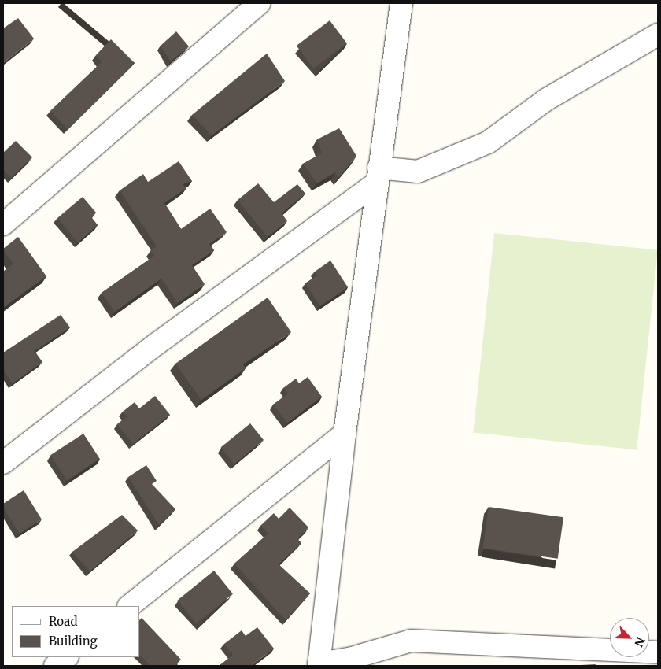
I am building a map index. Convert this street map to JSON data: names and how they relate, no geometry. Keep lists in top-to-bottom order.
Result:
{
  "legend": ["Road", "Building"],
  "north": "bottom right"
}
